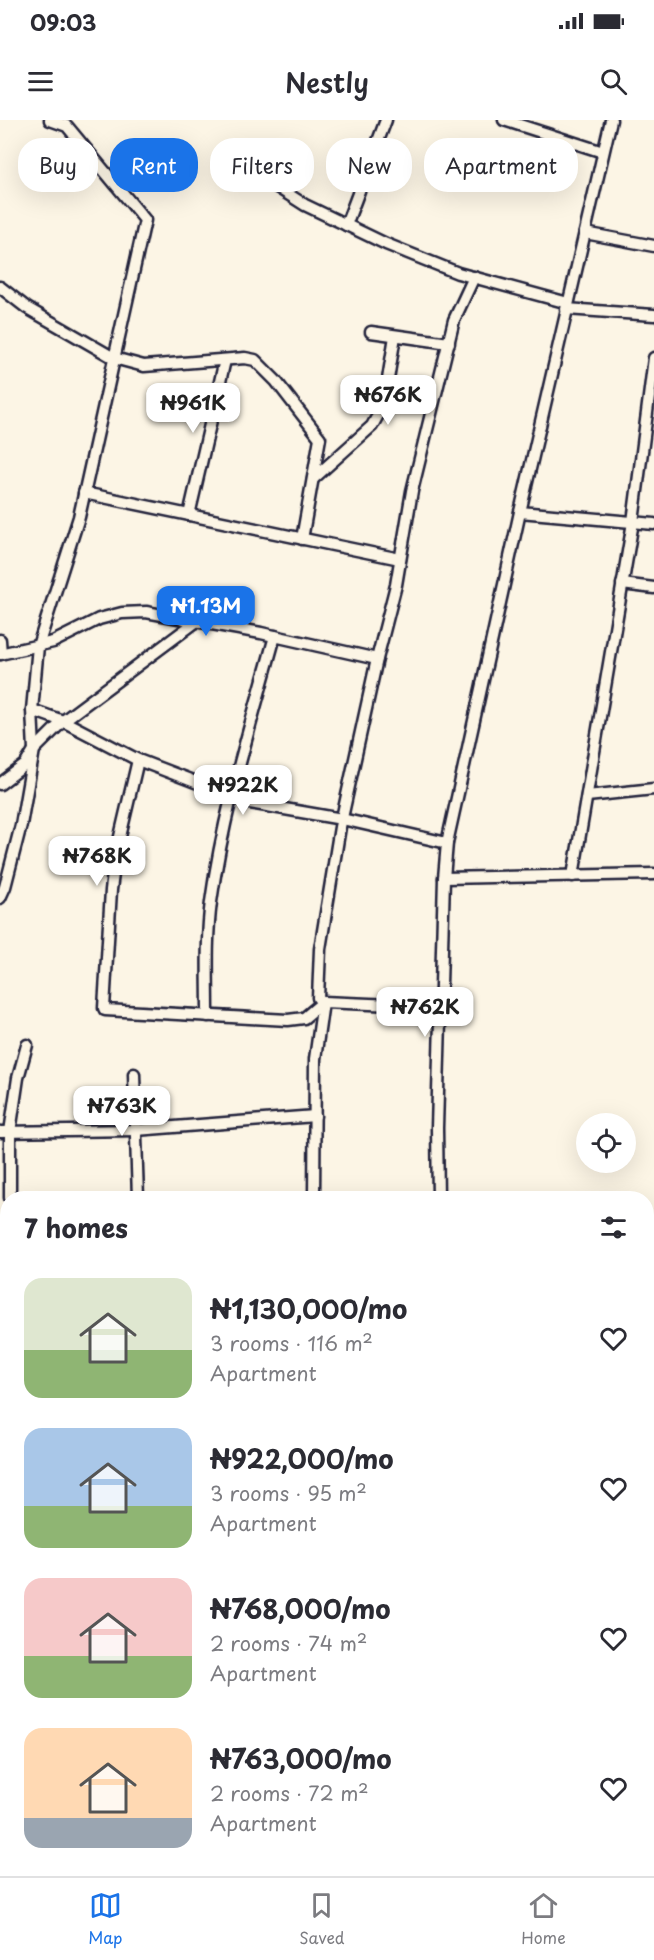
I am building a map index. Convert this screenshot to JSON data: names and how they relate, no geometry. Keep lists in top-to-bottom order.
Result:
{
  "page": {
    "status": "09:03",
    "header": "Nestly",
    "chip": [
      "Buy",
      "Rent",
      "Filters",
      "New",
      "Apartment"
    ],
    "price": [
      "₦676K",
      "₦961K",
      "₦1.13M",
      "₦922K",
      "₦768K",
      "₦762K",
      "₦763K"
    ],
    "heading": "7 homes",
    "list": [
      {
        "name": "₦1,130,000/mo",
        "note": "3 rooms · 116 m² · Apartment"
      },
      {
        "name": "₦922,000/mo",
        "note": "3 rooms · 95 m² · Apartment"
      },
      {
        "name": "₦768,000/mo",
        "note": "2 rooms · 74 m² · Apartment"
      },
      {
        "name": "₦763,000/mo",
        "note": "2 rooms · 72 m² · Apartment"
      }
    ],
    "tabs": ["Map", "Saved", "Home"]
  }
}
